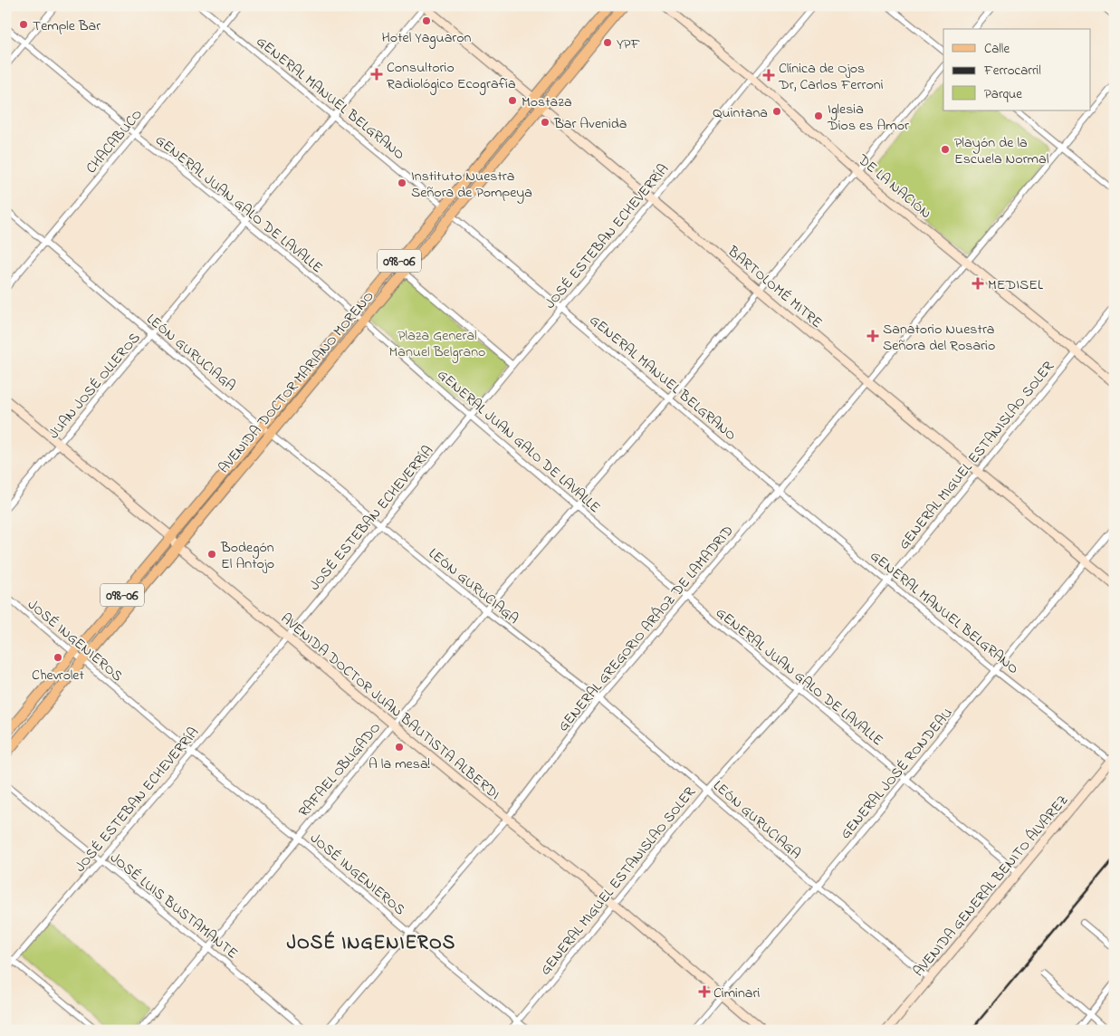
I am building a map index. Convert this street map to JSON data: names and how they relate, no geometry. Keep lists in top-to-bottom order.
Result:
{
  "streets": {
    "main road": ["098-06", "AVENIDA DOCTOR MARIANO MORENO"],
    "street": [
      "GENERAL MANUEL BELGRANO",
      "CHACABUCO",
      "DE LA NACIÓN",
      "GENERAL JUAN GALO DE LAVALLE",
      "JOSÉ ESTEBAN ECHEVERRÍA",
      "BARTOLOMÉ MITRE",
      "LEÓN GURUCIAGA",
      "JUAN JOSÉ OLLEROS",
      "GENERAL MIGUEL ESTANISLAO SOLER",
      "GENERAL GREGORIO ARÁOZ DE LAMADRID",
      "JOSÉ INGENIEROS",
      "AVENIDA DOCTOR JUAN BAUTISTA ALBERDI",
      "RAFAEL OBLIGADO",
      "GENERAL JOSÉ RONDEAU",
      "AVENIDA GENERAL BENITO ÁLVAREZ",
      "JOSÉ LUIS BUSTAMANTE"
    ]
  },
  "crossings": [
    ["GENERAL MANUEL BELGRANO", "CHACABUCO"],
    ["GENERAL MANUEL BELGRANO", "JOSÉ ESTEBAN ECHEVERRÍA"],
    ["GENERAL MANUEL BELGRANO", "AVENIDA DOCTOR MARIANO MORENO"],
    ["GENERAL MANUEL BELGRANO", "JUAN JOSÉ OLLEROS"],
    ["GENERAL MANUEL BELGRANO", "GENERAL MIGUEL ESTANISLAO SOLER"],
    ["GENERAL MANUEL BELGRANO", "GENERAL GREGORIO ARÁOZ DE LAMADRID"],
    ["GENERAL MANUEL BELGRANO", "RAFAEL OBLIGADO"],
    ["GENERAL MANUEL BELGRANO", "GENERAL JOSÉ RONDEAU"],
    ["GENERAL MANUEL BELGRANO", "AVENIDA GENERAL BENITO ÁLVAREZ"],
    ["CHACABUCO", "GENERAL JUAN GALO DE LAVALLE"],
    ["CHACABUCO", "LEÓN GURUCIAGA"],
    ["DE LA NACIÓN", "JOSÉ ESTEBAN ECHEVERRÍA"],
    ["DE LA NACIÓN", "GENERAL MIGUEL ESTANISLAO SOLER"],
    ["DE LA NACIÓN", "GENERAL GREGORIO ARÁOZ DE LAMADRID"],
    ["DE LA NACIÓN", "RAFAEL OBLIGADO"],
    ["GENERAL JUAN GALO DE LAVALLE", "JOSÉ ESTEBAN ECHEVERRÍA"],
    ["GENERAL JUAN GALO DE LAVALLE", "AVENIDA DOCTOR MARIANO MORENO"],
    ["GENERAL JUAN GALO DE LAVALLE", "JUAN JOSÉ OLLEROS"],
    ["GENERAL JUAN GALO DE LAVALLE", "GENERAL MIGUEL ESTANISLAO SOLER"],
    ["GENERAL JUAN GALO DE LAVALLE", "GENERAL GREGORIO ARÁOZ DE LAMADRID"],
    ["GENERAL JUAN GALO DE LAVALLE", "RAFAEL OBLIGADO"],
    ["GENERAL JUAN GALO DE LAVALLE", "GENERAL JOSÉ RONDEAU"],
    ["GENERAL JUAN GALO DE LAVALLE", "AVENIDA GENERAL BENITO ÁLVAREZ"],
    ["JOSÉ ESTEBAN ECHEVERRÍA", "BARTOLOMÉ MITRE"],
    ["JOSÉ ESTEBAN ECHEVERRÍA", "LEÓN GURUCIAGA"],
    ["JOSÉ ESTEBAN ECHEVERRÍA", "JOSÉ INGENIEROS"],
    ["JOSÉ ESTEBAN ECHEVERRÍA", "AVENIDA DOCTOR JUAN BAUTISTA ALBERDI"],
    ["JOSÉ ESTEBAN ECHEVERRÍA", "JOSÉ LUIS BUSTAMANTE"],
    ["BARTOLOMÉ MITRE", "AVENIDA DOCTOR MARIANO MORENO"],
    ["BARTOLOMÉ MITRE", "JUAN JOSÉ OLLEROS"],
    ["BARTOLOMÉ MITRE", "GENERAL MIGUEL ESTANISLAO SOLER"],
    ["BARTOLOMÉ MITRE", "GENERAL GREGORIO ARÁOZ DE LAMADRID"],
    ["BARTOLOMÉ MITRE", "RAFAEL OBLIGADO"],
    ["BARTOLOMÉ MITRE", "GENERAL JOSÉ RONDEAU"],
    ["LEÓN GURUCIAGA", "AVENIDA DOCTOR MARIANO MORENO"],
    ["LEÓN GURUCIAGA", "JUAN JOSÉ OLLEROS"],
    ["LEÓN GURUCIAGA", "GENERAL MIGUEL ESTANISLAO SOLER"],
    ["LEÓN GURUCIAGA", "GENERAL GREGORIO ARÁOZ DE LAMADRID"],
    ["LEÓN GURUCIAGA", "RAFAEL OBLIGADO"],
    ["LEÓN GURUCIAGA", "GENERAL JOSÉ RONDEAU"],
    ["LEÓN GURUCIAGA", "AVENIDA GENERAL BENITO ÁLVAREZ"],
    ["AVENIDA DOCTOR MARIANO MORENO", "JOSÉ INGENIEROS"],
    ["AVENIDA DOCTOR MARIANO MORENO", "AVENIDA DOCTOR JUAN BAUTISTA ALBERDI"],
    ["JUAN JOSÉ OLLEROS", "AVENIDA DOCTOR JUAN BAUTISTA ALBERDI"],
    ["GENERAL MIGUEL ESTANISLAO SOLER", "JOSÉ INGENIEROS"],
    ["GENERAL MIGUEL ESTANISLAO SOLER", "AVENIDA DOCTOR JUAN BAUTISTA ALBERDI"],
    ["GENERAL GREGORIO ARÁOZ DE LAMADRID", "JOSÉ INGENIEROS"],
    ["GENERAL GREGORIO ARÁOZ DE LAMADRID", "AVENIDA DOCTOR JUAN BAUTISTA ALBERDI"],
    ["JOSÉ INGENIEROS", "RAFAEL OBLIGADO"],
    ["AVENIDA DOCTOR JUAN BAUTISTA ALBERDI", "RAFAEL OBLIGADO"],
    ["AVENIDA DOCTOR JUAN BAUTISTA ALBERDI", "GENERAL JOSÉ RONDEAU"],
    ["RAFAEL OBLIGADO", "JOSÉ LUIS BUSTAMANTE"]
  ],
  "districts": ["JOSÉ INGENIEROS"],
  "parks": ["Plaza General Manuel Belgrano"],
  "places": {
    "other": [
      "Hotel Yaguaron",
      "Temple Bar",
      "YPF",
      "Mostaza",
      "Quintana",
      "Iglesia Dios es Amor",
      "Bar Avenida",
      "Playón de la Escuela Normal",
      "Instituto Nuestra Señora de Pompeya",
      "Bodegón El Antojo",
      "Chevrolet",
      "A la mesa!"
    ],
    "health": [
      "Consultorio Radiológico Ecografía",
      "Clínica de Ojos Dr, Carlos Ferroni",
      "MEDISEL",
      "Sanatorio Nuestra Señora del Rosario",
      "Ciminari"
    ]
  },
  "legend": ["Calle", "Ferrocarril", "Parque"]
}
